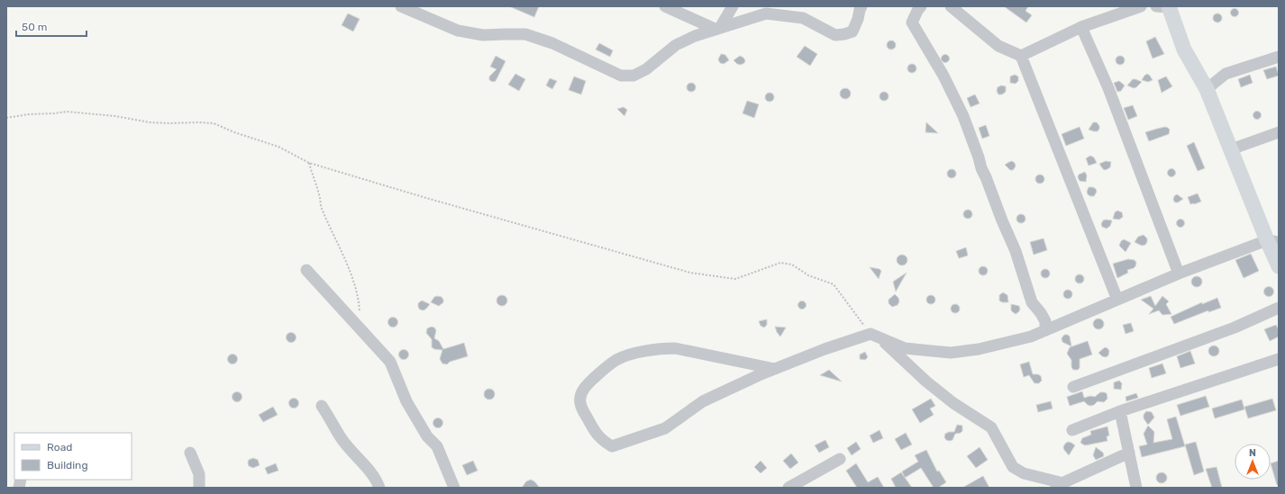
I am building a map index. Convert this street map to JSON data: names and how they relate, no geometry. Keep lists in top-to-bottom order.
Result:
{
  "legend": ["Road", "Building"],
  "scale_bar": "50 m",
  "north": "top"
}
